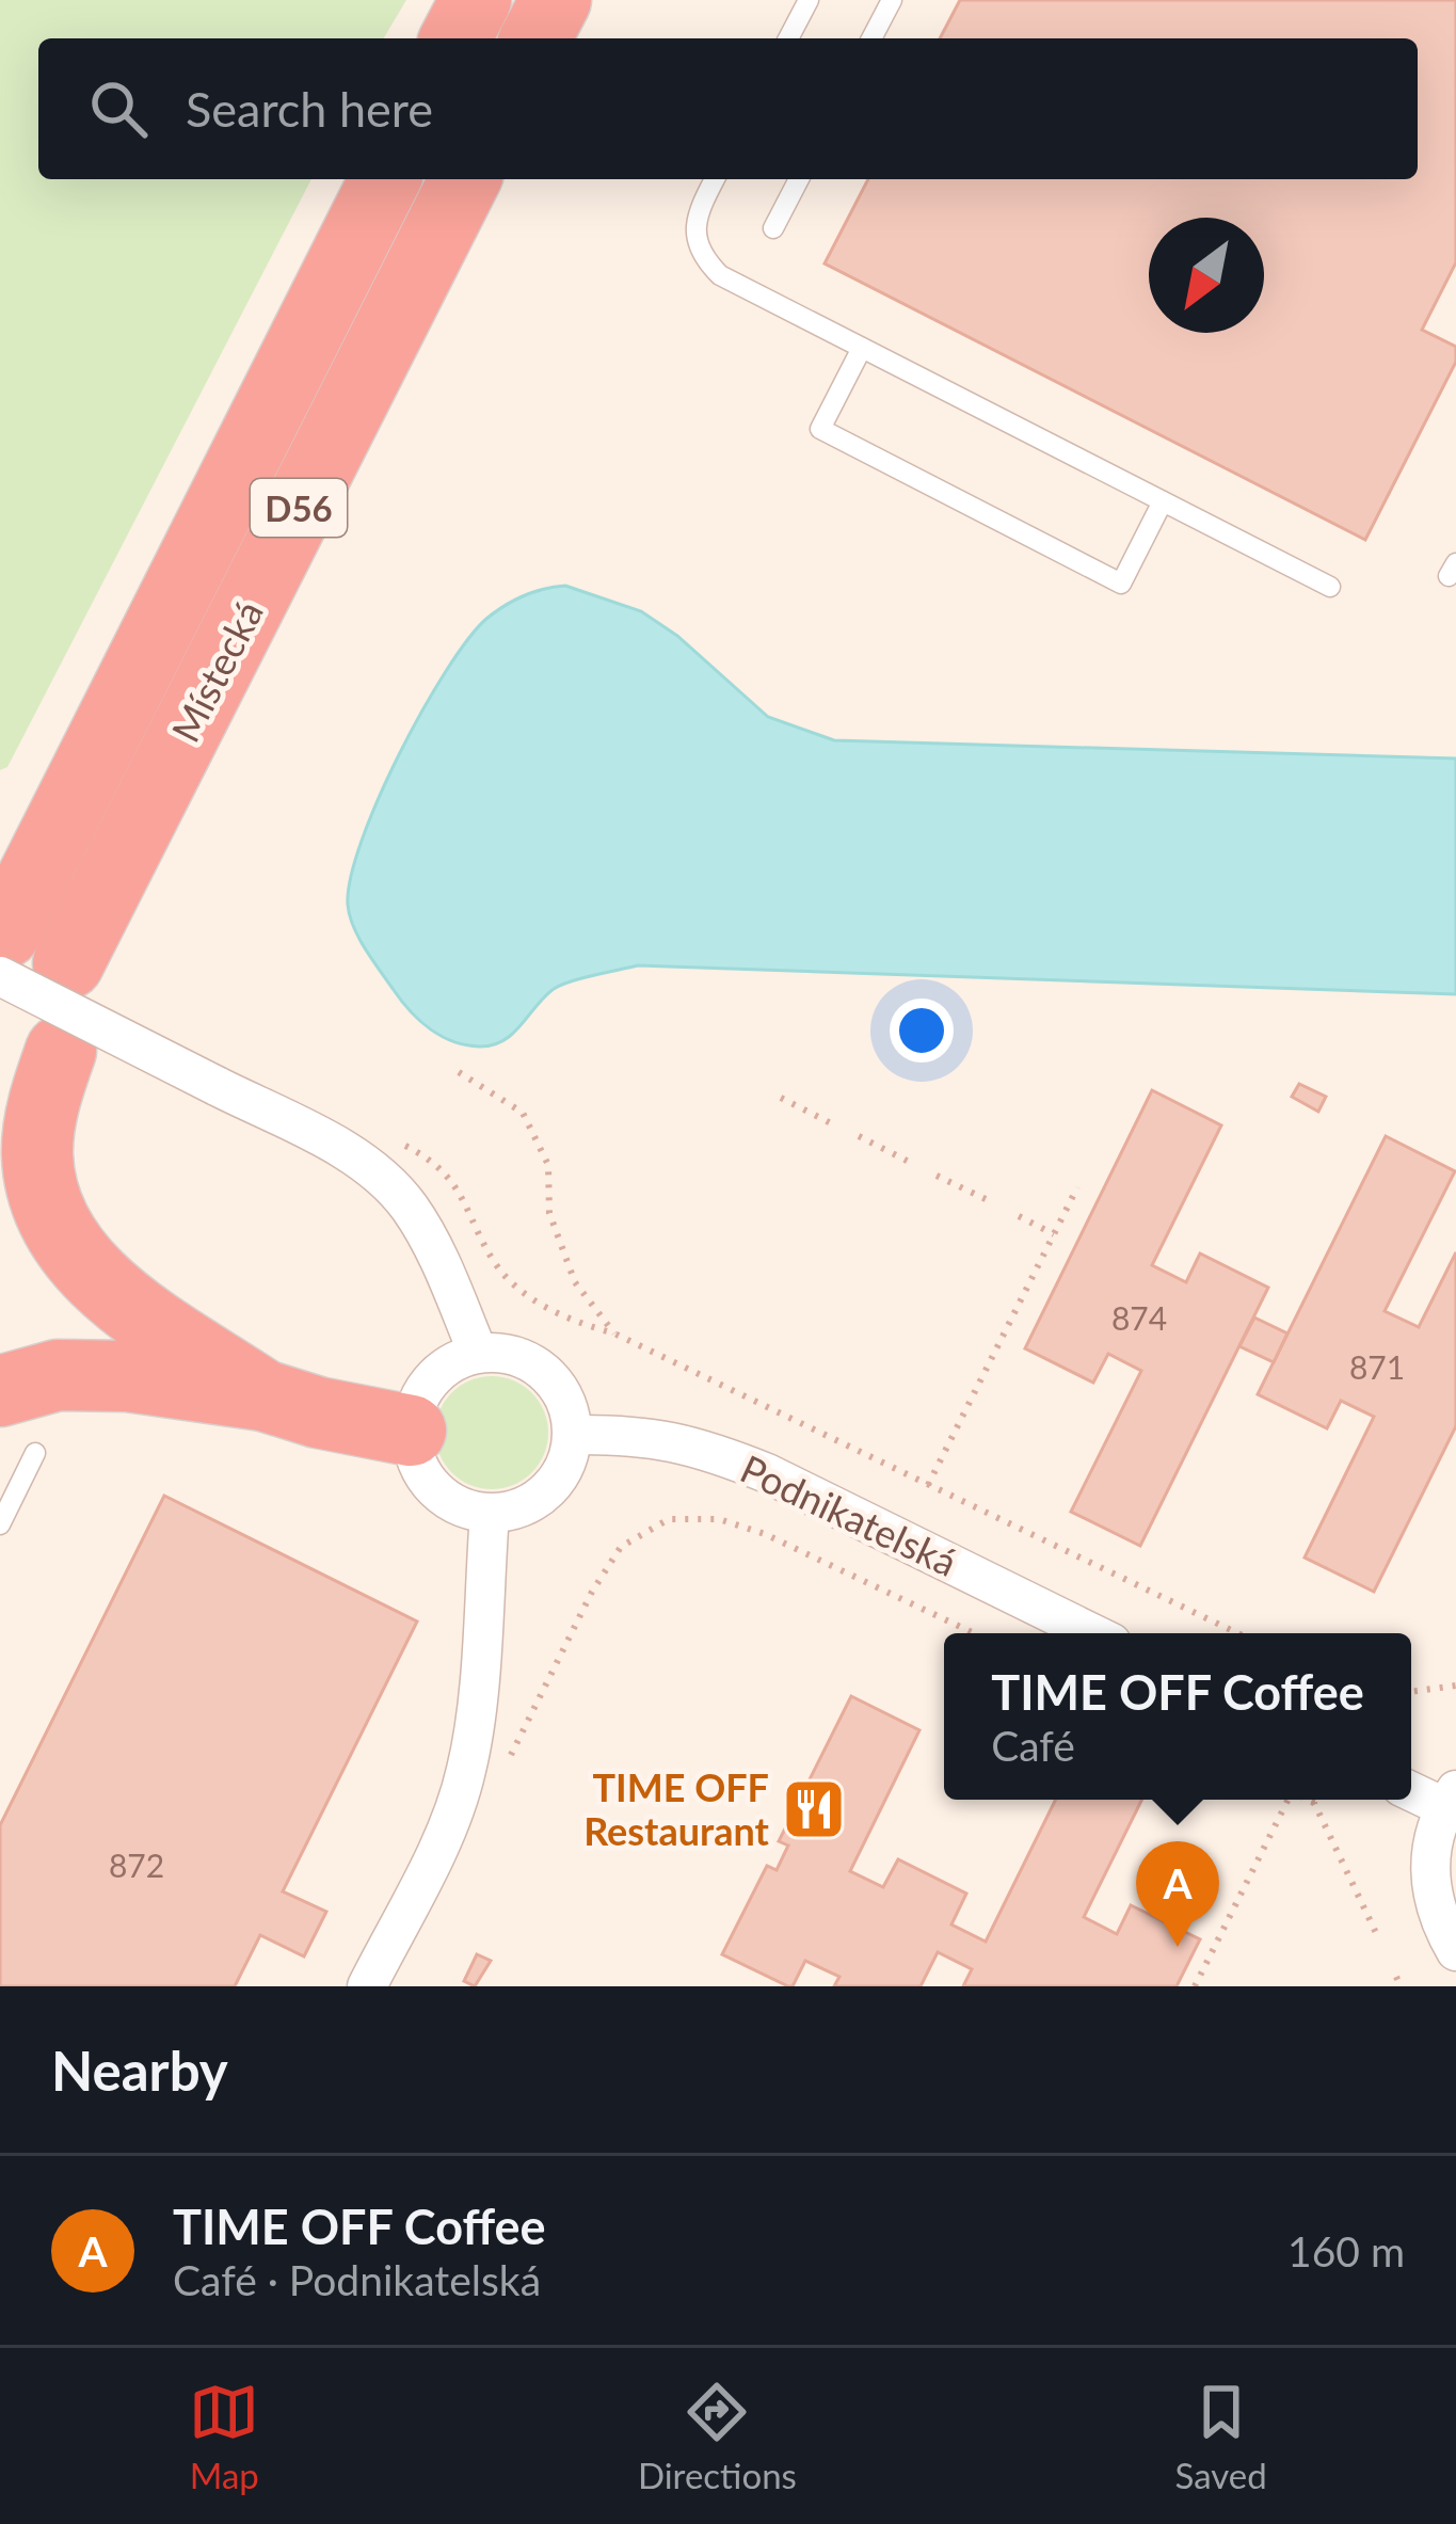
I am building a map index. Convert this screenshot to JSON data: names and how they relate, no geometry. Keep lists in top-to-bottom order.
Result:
{
  "streets": {
    "highway": ["D56", "Místecká"],
    "street": ["Podnikatelská"]
  },
  "places": {
    "restaurant": ["TIME OFF Restaurant"]
  },
  "house_numbers": ["874", "871", "872"],
  "north": "bottom left",
  "page": {
    "search": "Search here",
    "popup": ["TIME OFF Coffee", "Café"],
    "pins": "A",
    "heading": "Nearby",
    "list": [
      {
        "mark": "A",
        "name": "TIME OFF Coffee",
        "note": "Café · Podnikatelská",
        "value": "160 m"
      }
    ],
    "nav": ["Map", "Directions", "Saved"]
  }
}
